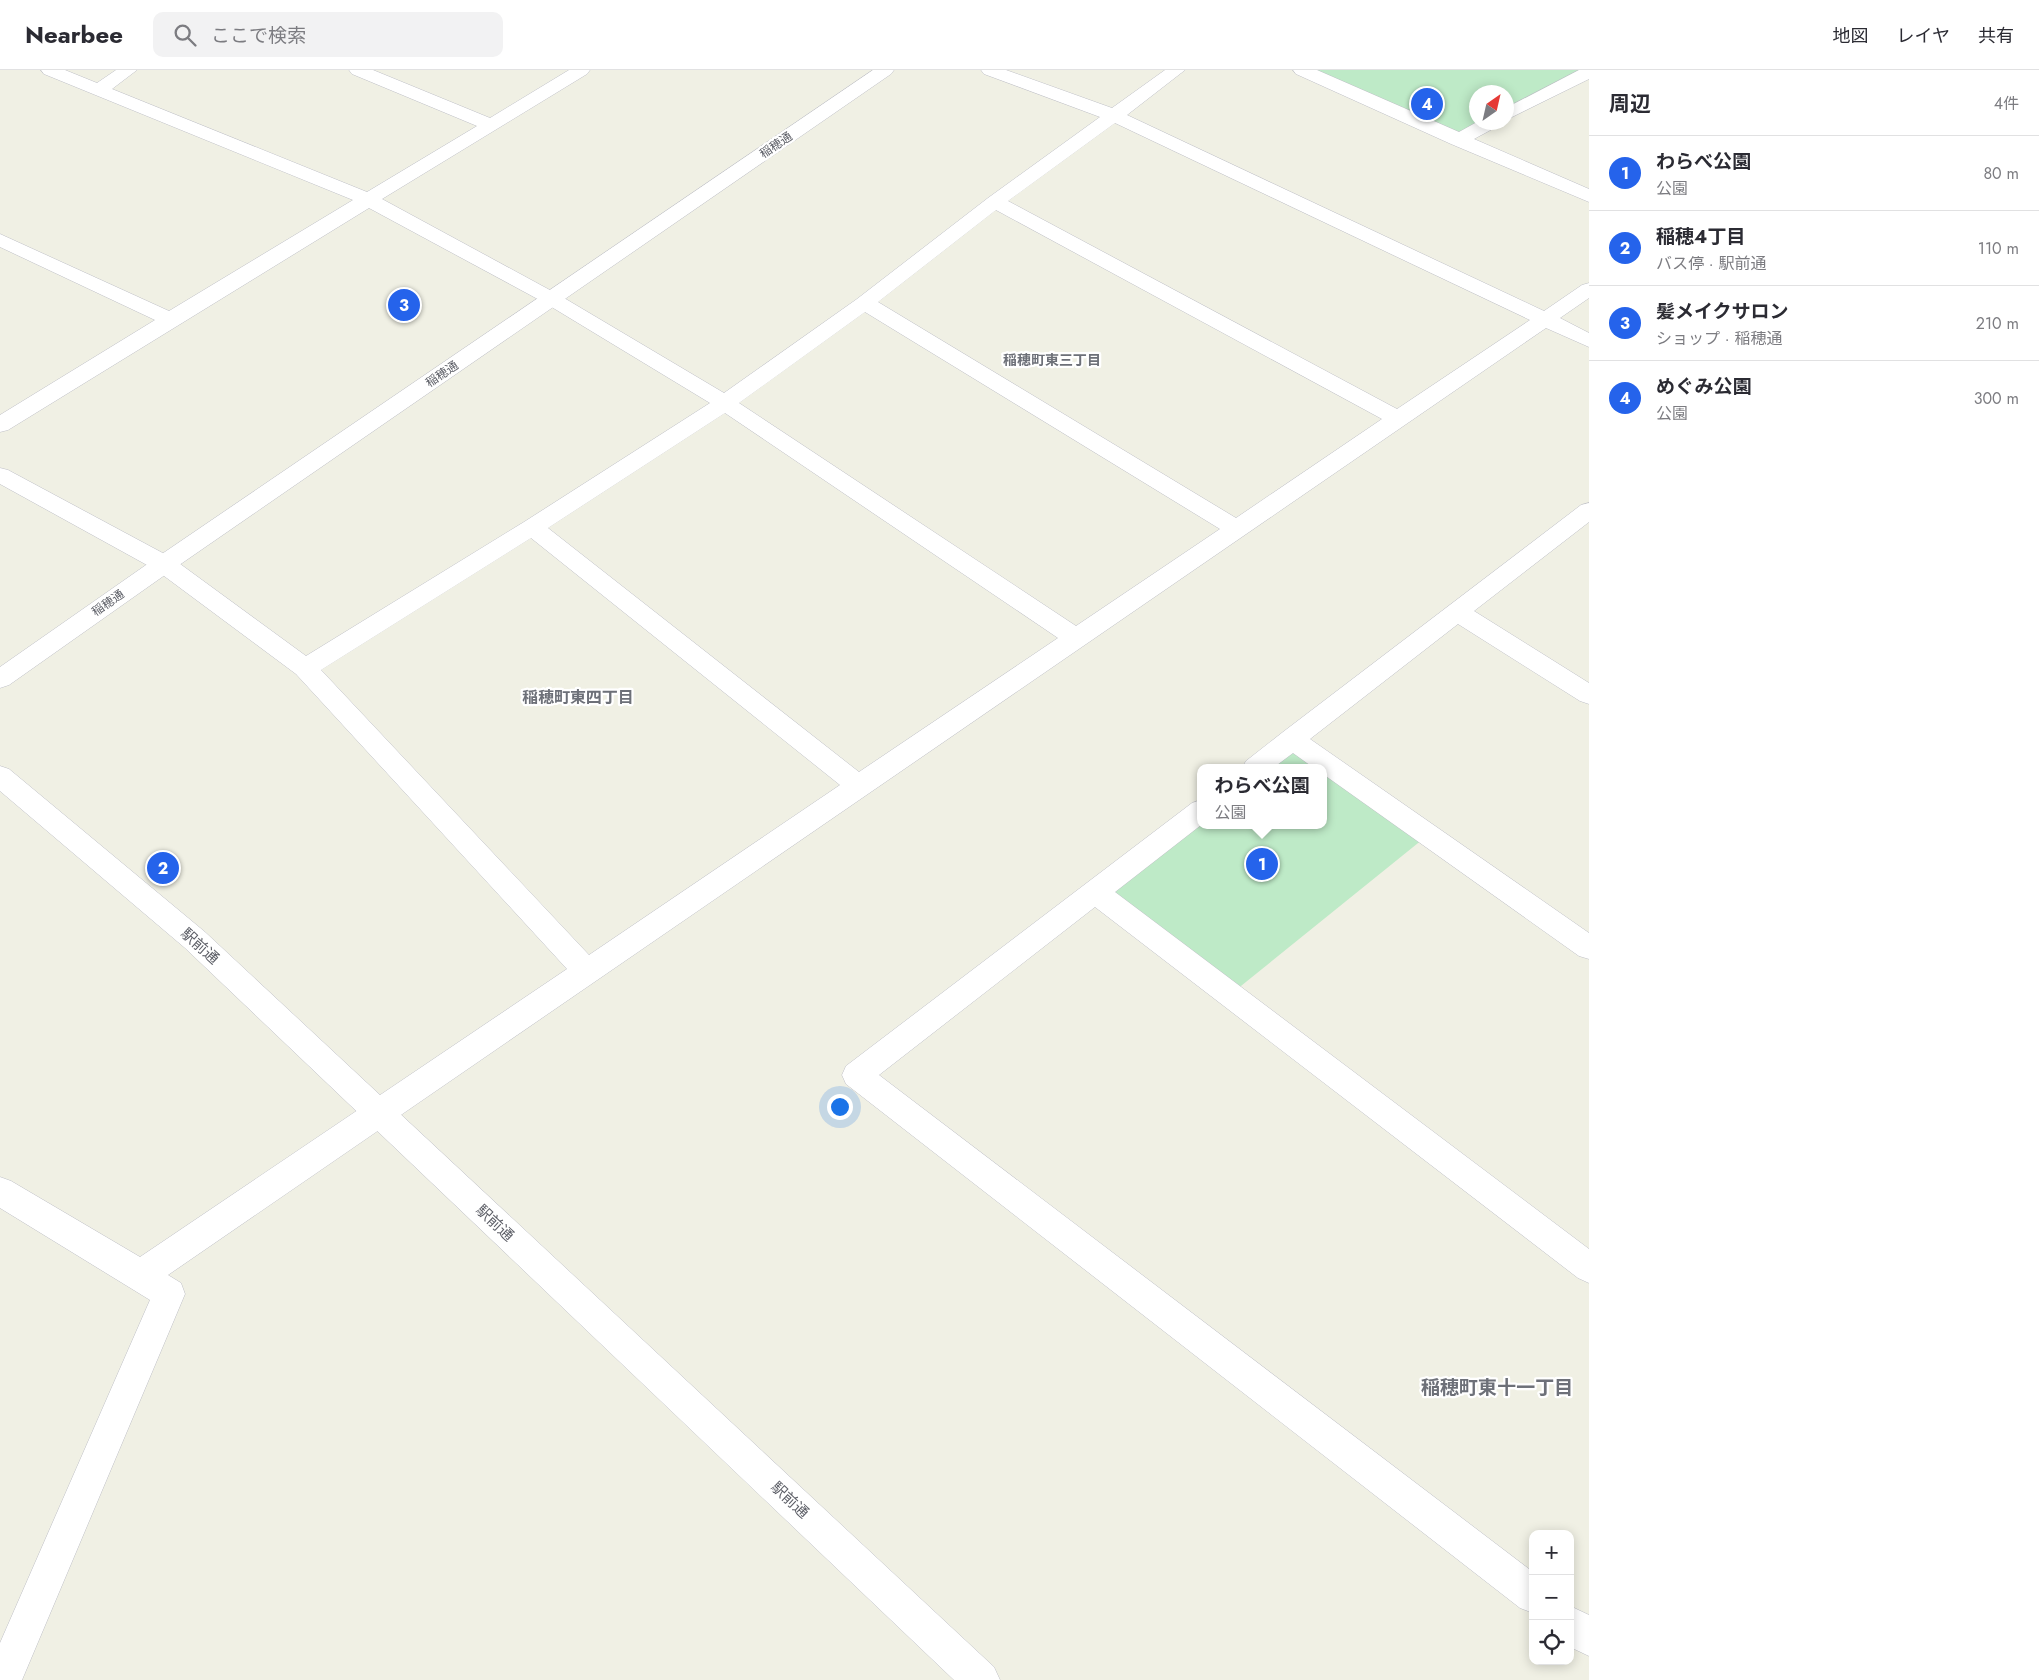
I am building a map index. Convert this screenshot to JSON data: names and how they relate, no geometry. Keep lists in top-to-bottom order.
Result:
{
  "streets": {
    "street": ["稲穂通", "駅前通"]
  },
  "districts": ["稲穂町東三丁目", "稲穂町東四丁目", "稲穂町東十一丁目"],
  "north": "top right",
  "page": {
    "header": "Nearbee",
    "search": "ここで検索",
    "nav": ["地図", "レイヤ", "共有"],
    "heading": ["周辺", "4件"],
    "pins": [
      "4",
      "3",
      "1",
      "2"
    ],
    "list": [
      {
        "mark": "1",
        "name": "わらべ公園",
        "note": "公園",
        "value": "80 m"
      },
      {
        "mark": "2",
        "name": "稲穂4丁目",
        "note": "バス停 · 駅前通",
        "value": "110 m"
      },
      {
        "mark": "3",
        "name": "髪メイクサロン",
        "note": "ショップ · 稲穂通",
        "value": "210 m"
      },
      {
        "mark": "4",
        "name": "めぐみ公園",
        "note": "公園",
        "value": "300 m"
      }
    ],
    "popup": ["わらべ公園", "公園"],
    "map_buttons": ["+", "−"]
  }
}
